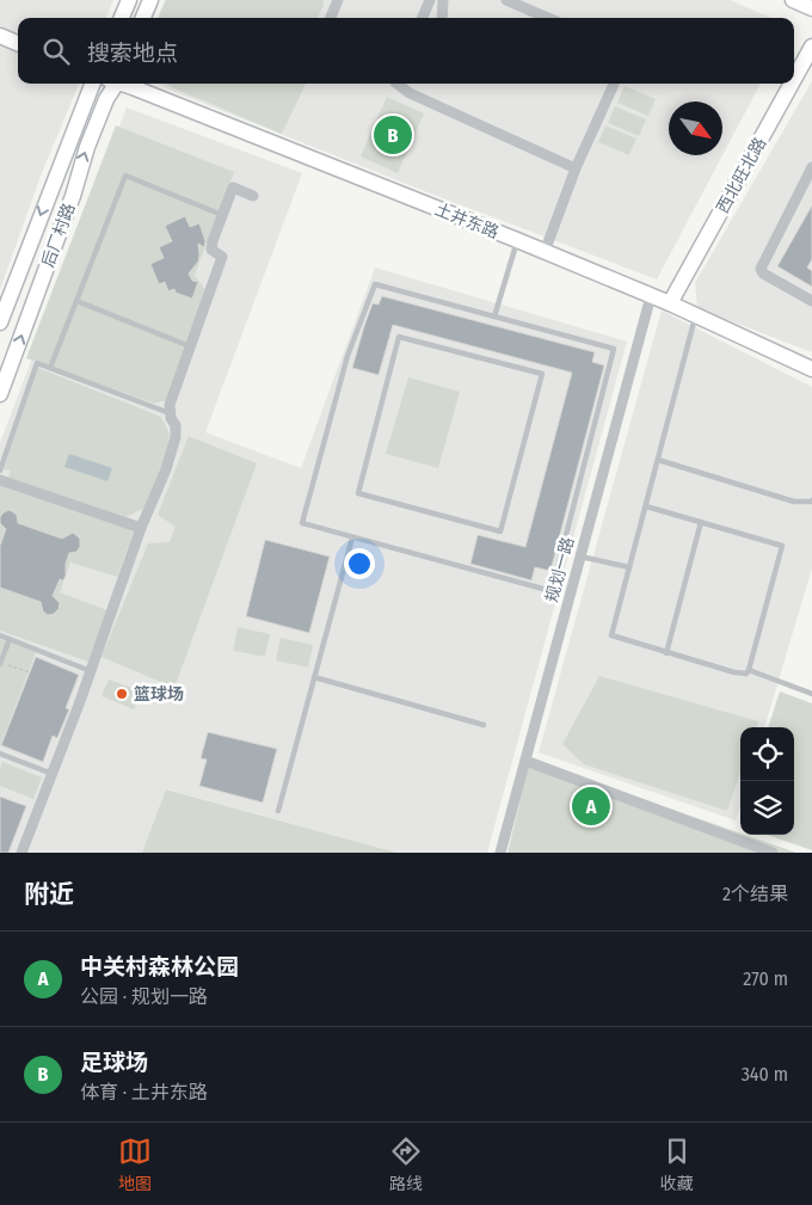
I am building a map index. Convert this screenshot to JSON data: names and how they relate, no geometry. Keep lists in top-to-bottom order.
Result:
{
  "streets": {
    "street": [
      "西北旺北路",
      "土井东路",
      "后厂村路",
      "规划一路"
    ]
  },
  "crossings": [
    ["西北旺北路", "土井东路"],
    ["土井东路", "规划一路"]
  ],
  "places": ["篮球场"],
  "north": "bottom right",
  "page": {
    "search": "搜索地点",
    "pins": ["B", "A"],
    "heading": ["附近", "2个结果"],
    "list": [
      {
        "mark": "A",
        "name": "中关村森林公园",
        "note": "公园 · 规划一路",
        "value": "270 m"
      },
      {
        "mark": "B",
        "name": "足球场",
        "note": "体育 · 土井东路",
        "value": "340 m"
      }
    ],
    "nav": ["地图", "路线", "收藏"]
  }
}
